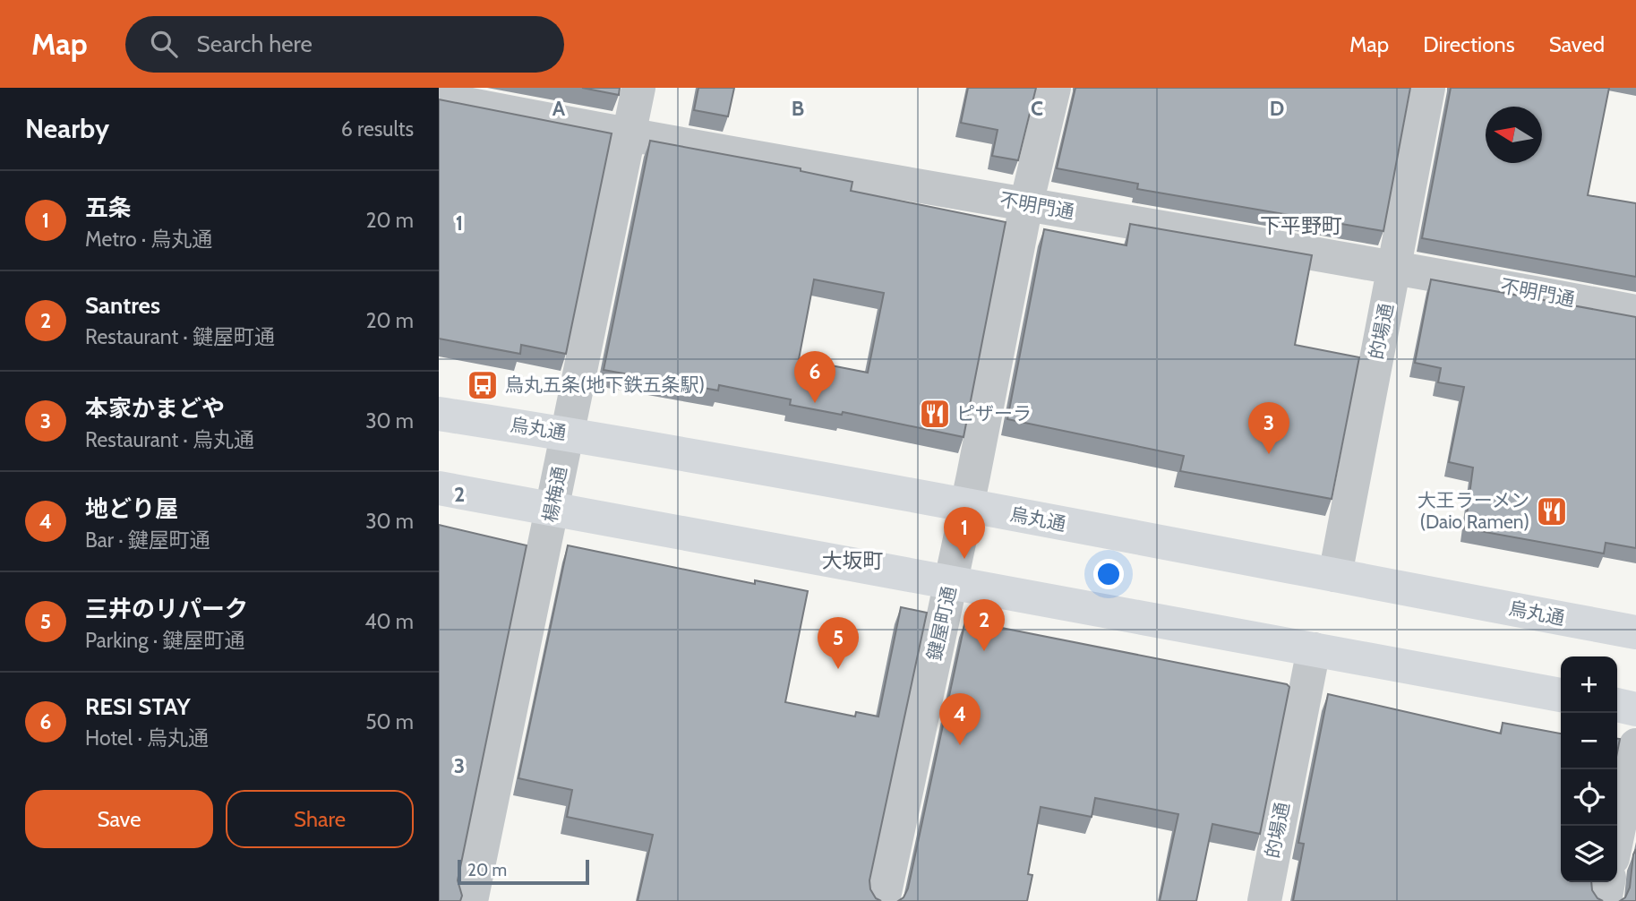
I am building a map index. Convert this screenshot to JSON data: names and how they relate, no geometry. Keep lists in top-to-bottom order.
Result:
{
  "streets": {
    "highway": ["烏丸通"],
    "street": [
      "不明門通",
      "的場通",
      "楊梅通",
      "鍵屋町通"
    ]
  },
  "crossings": [
    ["不明門通", "的場通"],
    ["不明門通", "楊梅通"],
    ["不明門通", "鍵屋町通"],
    ["的場通", "烏丸通"],
    ["烏丸通", "楊梅通"],
    ["烏丸通", "鍵屋町通"]
  ],
  "districts": ["下平野町", "大坂町"],
  "places": {
    "bus stop": ["烏丸五条(地下鉄五条駅)"],
    "restaurant": ["ピザーラ", "大王ラーメン (Daio Ramen)"]
  },
  "scale_bar": "20 m",
  "north": "left",
  "page": {
    "header": "Map",
    "search": "Search here",
    "nav": ["Map", "Directions", "Saved"],
    "heading": ["Nearby", "6 results"],
    "list": [
      {
        "mark": "1",
        "name": "五条",
        "note": "Metro · 烏丸通",
        "value": "20 m"
      },
      {
        "mark": "2",
        "name": "Santres",
        "note": "Restaurant · 鍵屋町通",
        "value": "20 m"
      },
      {
        "mark": "3",
        "name": "本家かまどや",
        "note": "Restaurant · 烏丸通",
        "value": "30 m"
      },
      {
        "mark": "4",
        "name": "地どり屋",
        "note": "Bar · 鍵屋町通",
        "value": "30 m"
      },
      {
        "mark": "5",
        "name": "三井のリパーク",
        "note": "Parking · 鍵屋町通",
        "value": "40 m"
      },
      {
        "mark": "6",
        "name": "RESI STAY",
        "note": "Hotel · 烏丸通",
        "value": "50 m"
      }
    ],
    "pins": [
      "6",
      "3",
      "1",
      "2",
      "5",
      "4"
    ],
    "map_buttons": ["+", "−"],
    "buttons": ["Save", "Share"],
    "scale": "20 m"
  },
  "grid": {
    "columns": [
      "A",
      "B",
      "C",
      "D"
    ],
    "rows": ["1", "2", "3"]
  }
}
